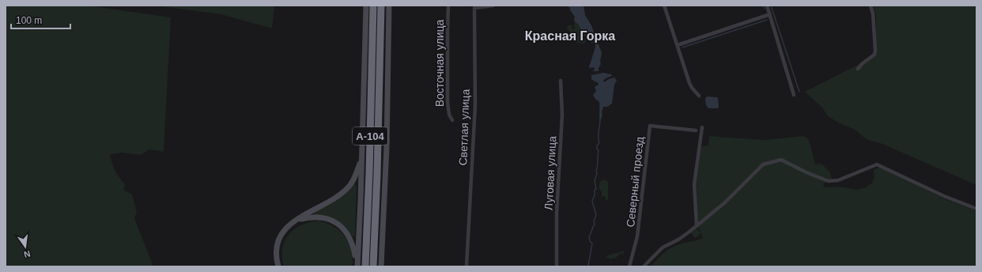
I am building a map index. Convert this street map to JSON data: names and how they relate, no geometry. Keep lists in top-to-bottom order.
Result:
{
  "streets": {
    "highway": ["А-104"],
    "street": [
      "Восточная улица",
      "Светлая улица",
      "Луговая улица",
      "Северный проезд"
    ]
  },
  "districts": ["Красная Горка"],
  "scale_bar": "100 m",
  "north": "bottom"
}
